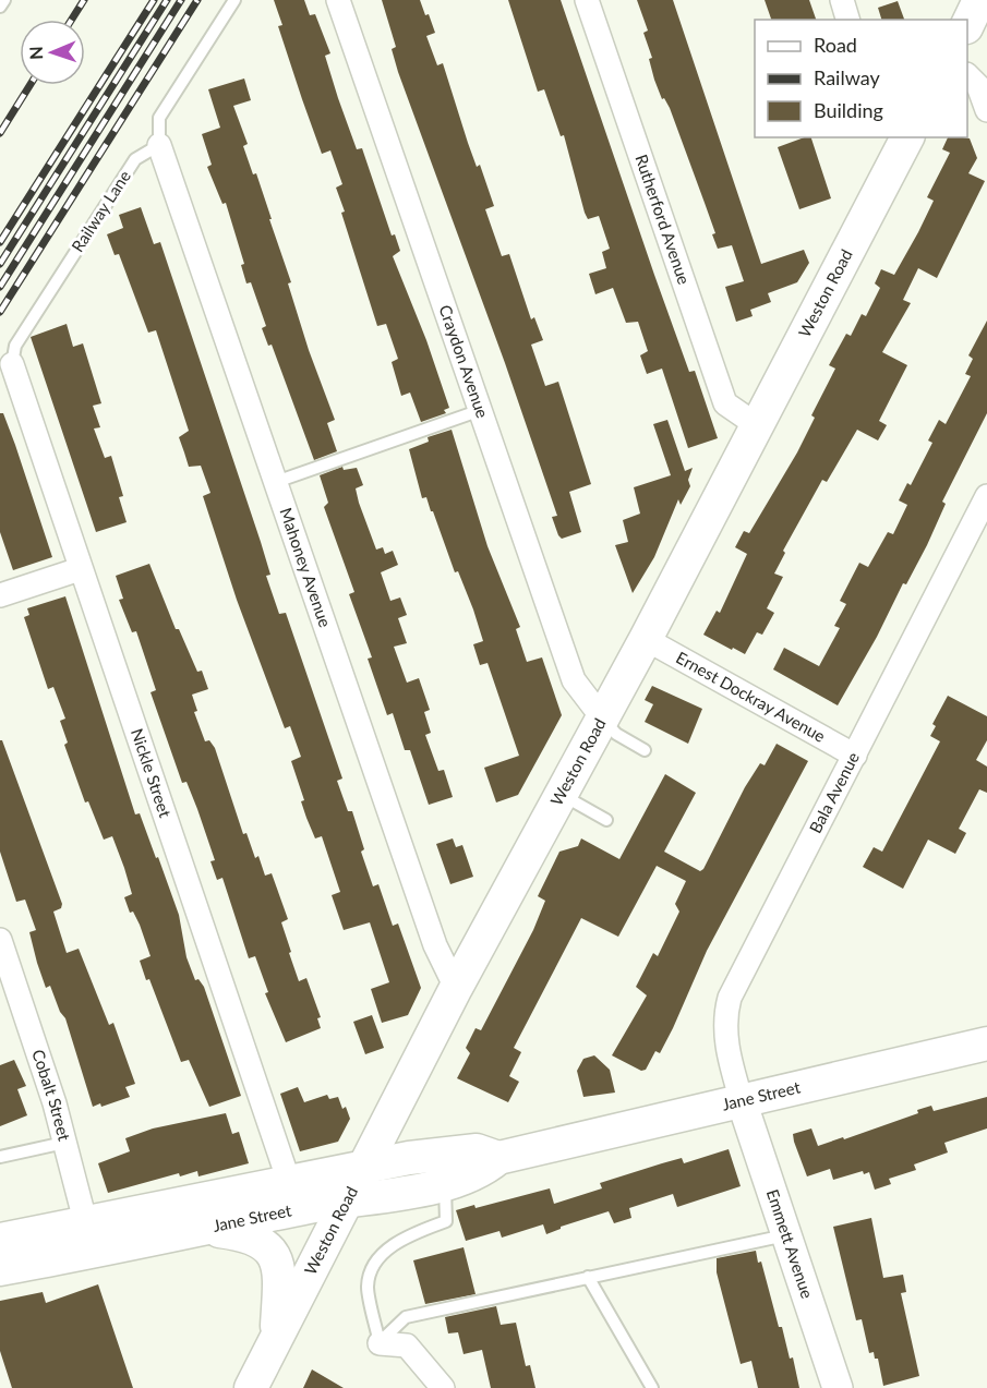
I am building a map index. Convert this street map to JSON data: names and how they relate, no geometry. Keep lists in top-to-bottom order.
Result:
{
  "streets": {
    "main road": ["Weston Road", "Jane Street"],
    "street": [
      "Rutherford Avenue",
      "Craydon Avenue",
      "Mahoney Avenue",
      "Ernest Dockray Avenue",
      "Nickle Street",
      "Bala Avenue",
      "Cobalt Street",
      "Emmett Avenue"
    ],
    "lane": ["Railway Lane"]
  },
  "crossings": [
    ["Railway Lane", "Mahoney Avenue"],
    ["Railway Lane", "Nickle Street"],
    ["Rutherford Avenue", "Weston Road"],
    ["Weston Road", "Craydon Avenue"],
    ["Weston Road", "Mahoney Avenue"],
    ["Weston Road", "Ernest Dockray Avenue"],
    ["Weston Road", "Jane Street"],
    ["Ernest Dockray Avenue", "Bala Avenue"],
    ["Nickle Street", "Jane Street"],
    ["Bala Avenue", "Jane Street"],
    ["Bala Avenue", "Emmett Avenue"],
    ["Cobalt Street", "Jane Street"],
    ["Jane Street", "Emmett Avenue"]
  ],
  "legend": ["Road", "Railway", "Building"],
  "north": "left"
}
